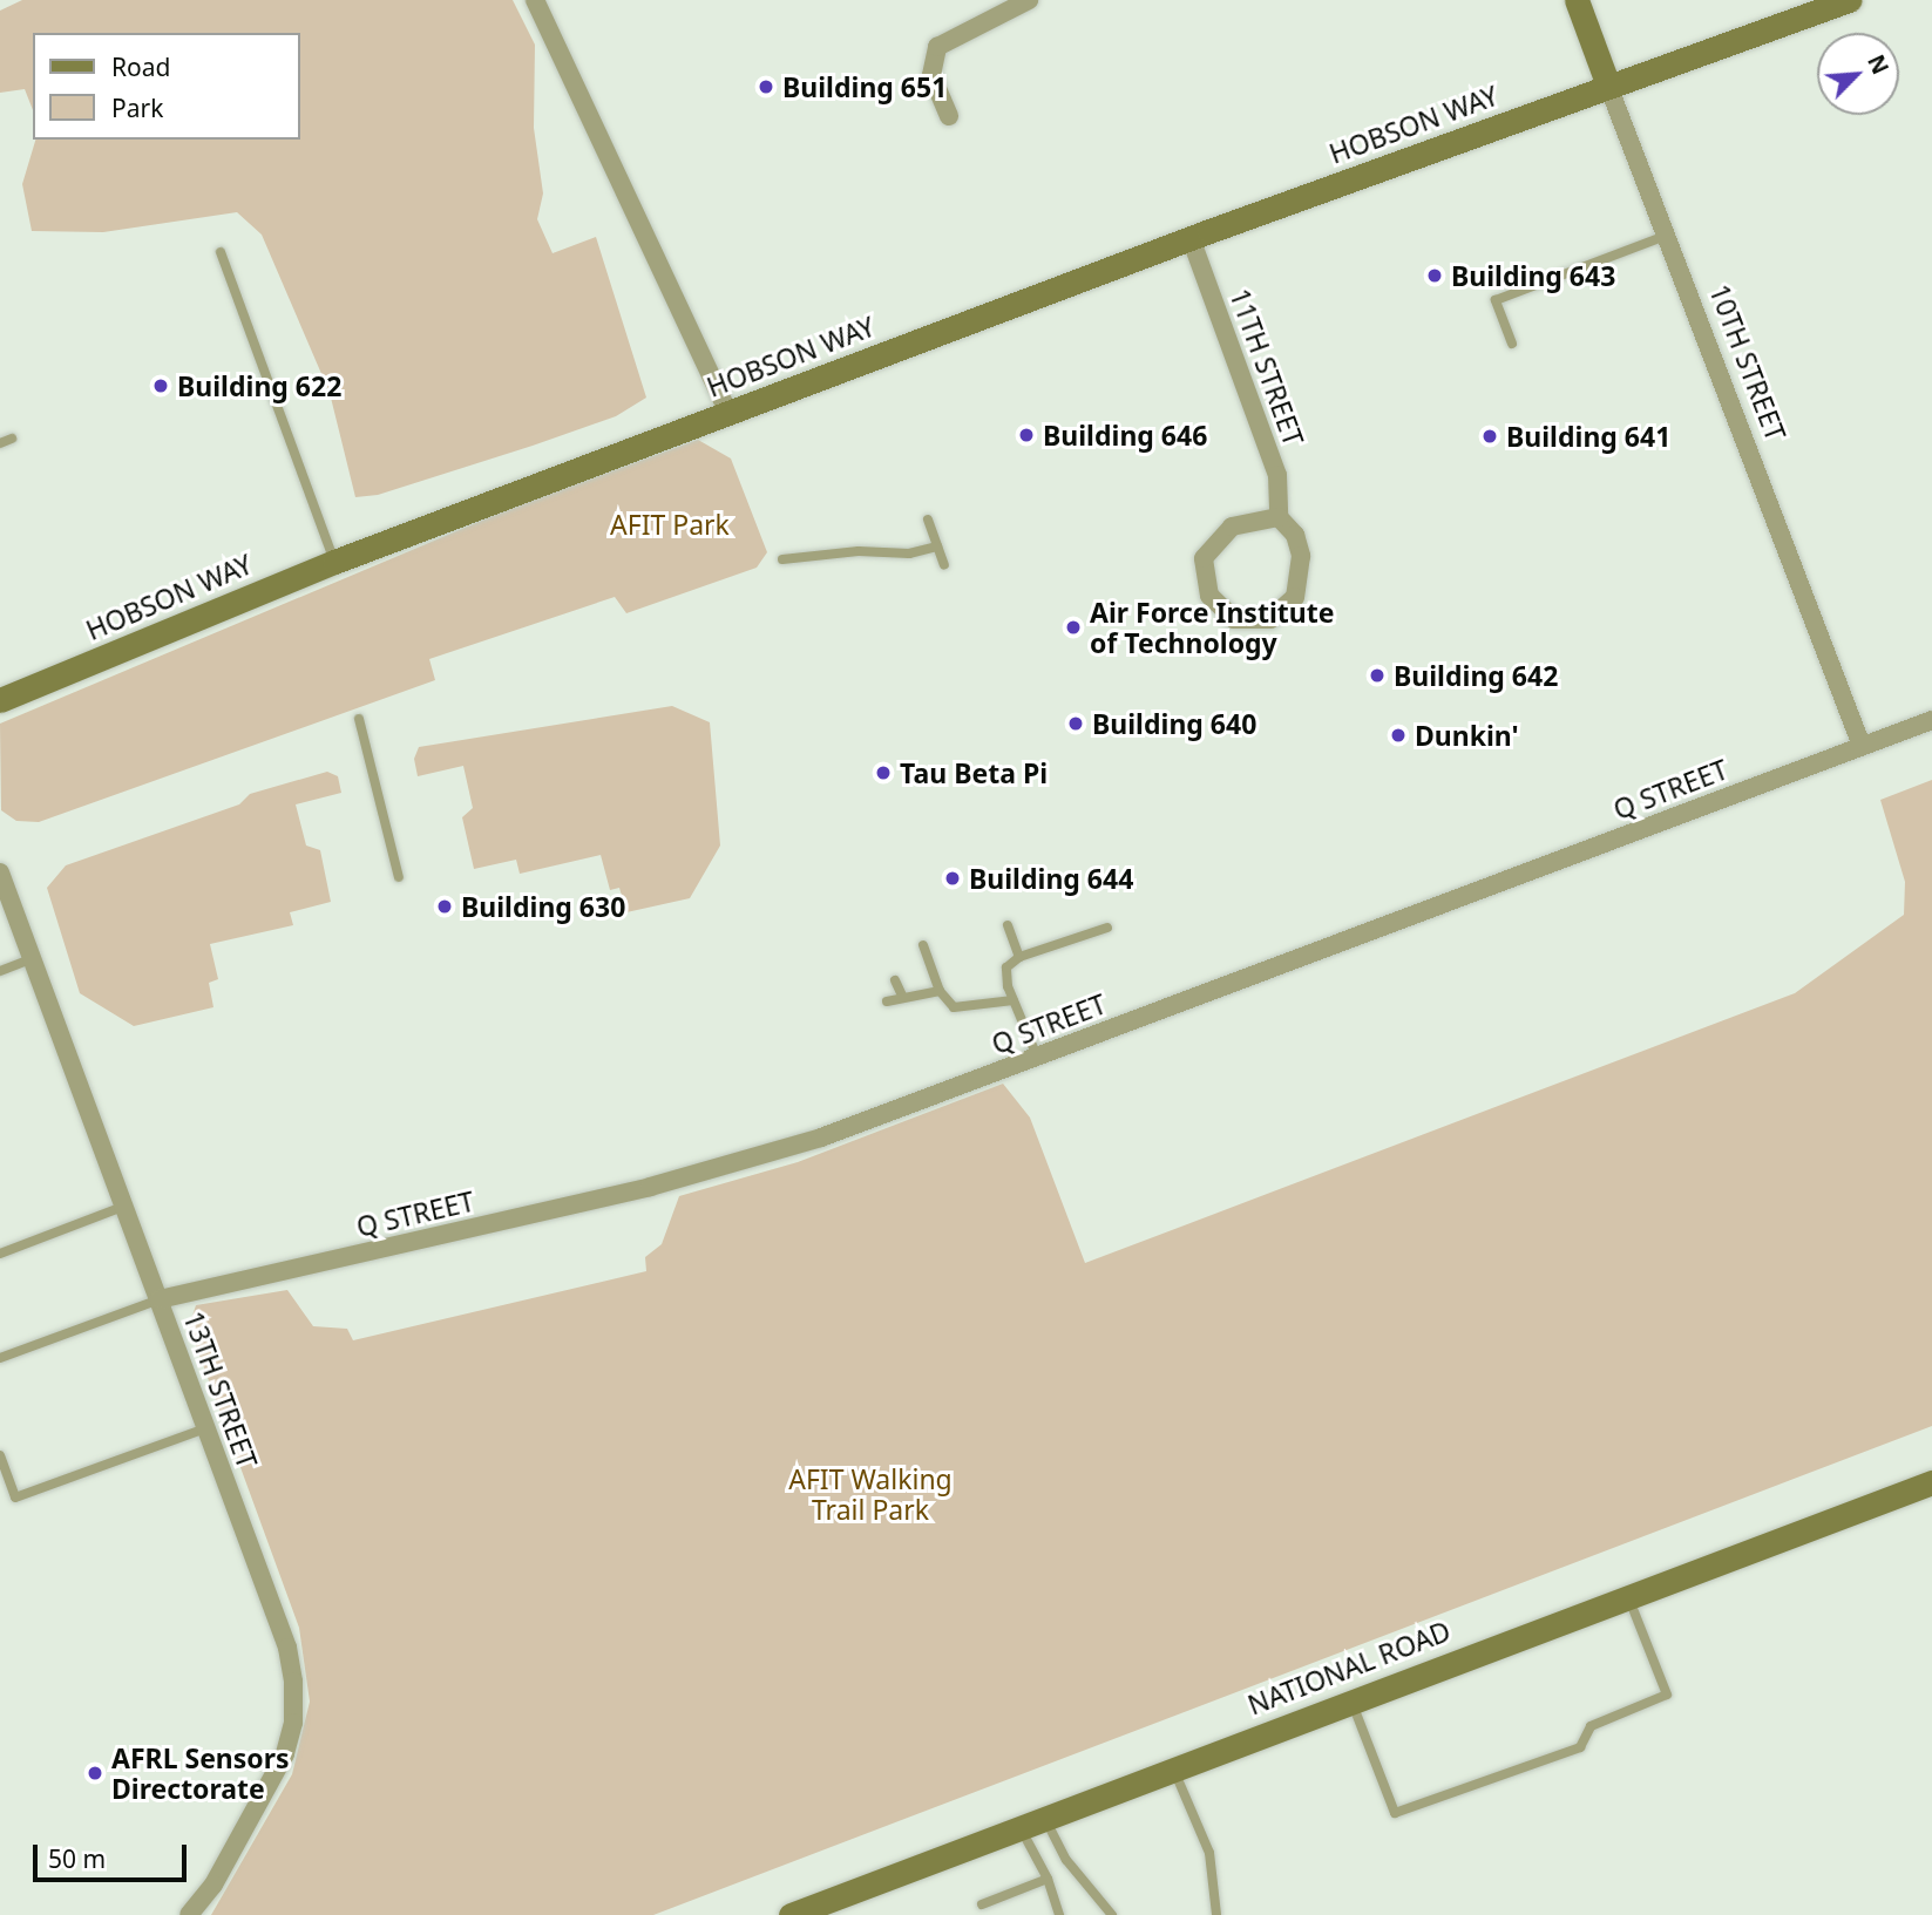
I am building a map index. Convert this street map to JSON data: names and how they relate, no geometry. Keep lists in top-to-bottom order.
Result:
{
  "streets": {
    "street": [
      "HOBSON WAY",
      "10TH STREET",
      "11TH STREET",
      "Q STREET",
      "13TH STREET",
      "NATIONAL ROAD"
    ]
  },
  "crossings": [
    ["HOBSON WAY", "10TH STREET"],
    ["HOBSON WAY", "11TH STREET"],
    ["10TH STREET", "Q STREET"],
    ["Q STREET", "13TH STREET"]
  ],
  "parks": ["AFIT Park", "AFIT Walking Trail Park"],
  "places": [
    "Building 651",
    "Building 643",
    "Building 622",
    "Building 646",
    "Building 641",
    "Air Force Institute of Technology",
    "Building 642",
    "Building 640",
    "Dunkin'",
    "Tau Beta Pi",
    "Building 644",
    "Building 630",
    "AFRL Sensors Directorate"
  ],
  "legend": ["Road", "Park"],
  "scale_bar": "50 m",
  "north": "top right"
}
